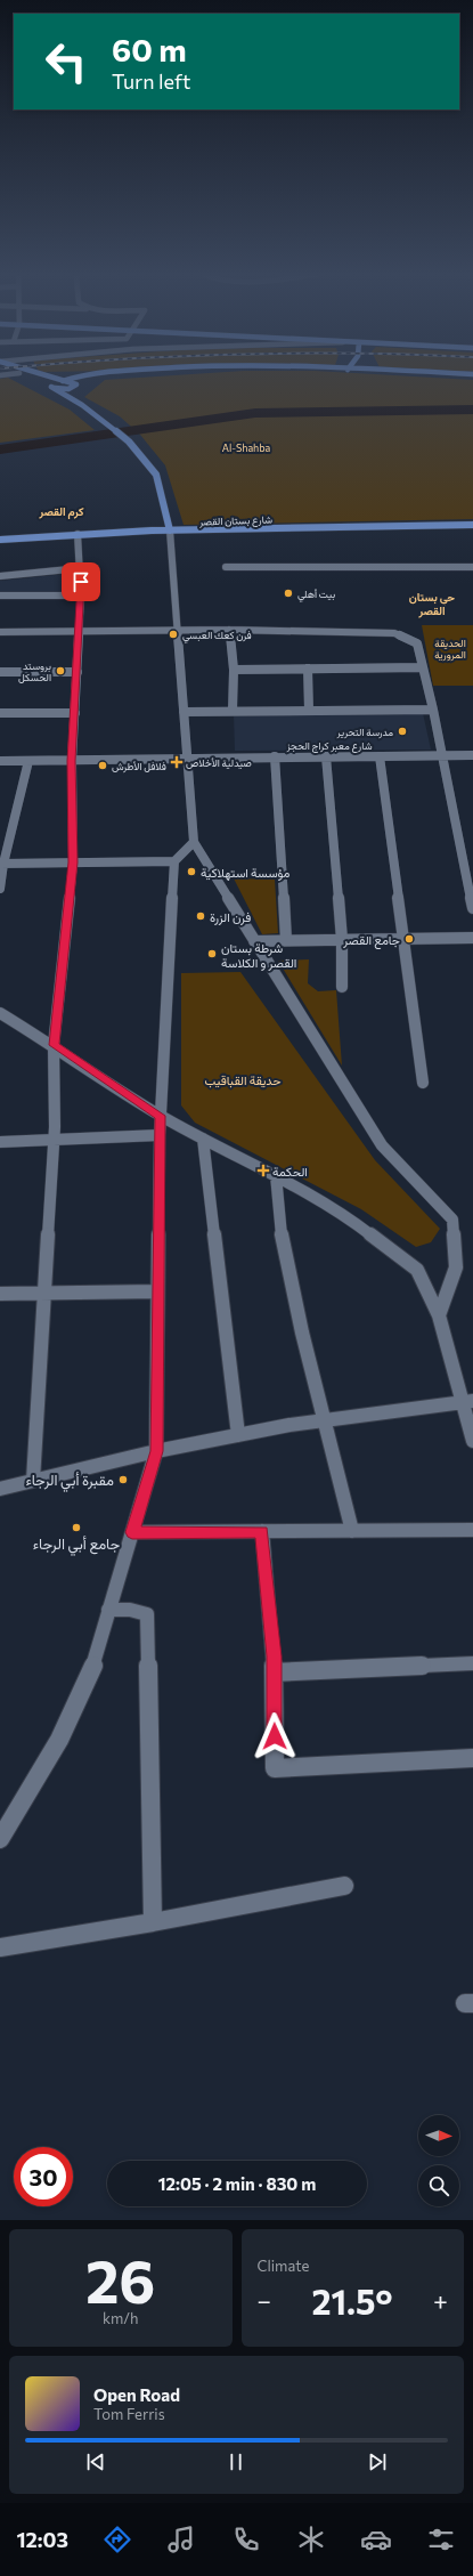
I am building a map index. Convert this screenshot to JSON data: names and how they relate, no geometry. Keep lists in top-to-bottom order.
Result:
{
  "streets": {
    "main road": ["شارع بستان القصر"],
    "street": ["شارع معبر كراج الحجز"]
  },
  "districts": ["كرم القصر", "حي بستان القصر"],
  "parks": ["Al-Shahba", "الحديقة المرورية", "حديقة القباقيب"],
  "places": {
    "other": [
      "بيت أهلي",
      "فرن كعك العبسي",
      "بروستد الحسكل",
      "مدرسة التحرير",
      "فلافل اﻷطرش",
      "مؤسسة استهلاكية",
      "فرن الزرة",
      "جامع القصر",
      "شرطة بستان القصر و الكلاسة",
      "مقبرة أبي الرجاء",
      "جامع أبي الرجاء"
    ],
    "health": ["صيدلية اﻷخلاص", "الحكمة"]
  },
  "north": "right",
  "page": {
    "turn": ["60 m", "Turn left"],
    "limit": "30",
    "trip": "12:05 · 2 min · 830 m",
    "tile": [
      ["26", "km/h"],
      "Climate"
    ],
    "heat": ["−", "21.5°", "+"],
    "song": ["Open Road", "Tom Ferris"],
    "tabs": "12:03"
  }
}
